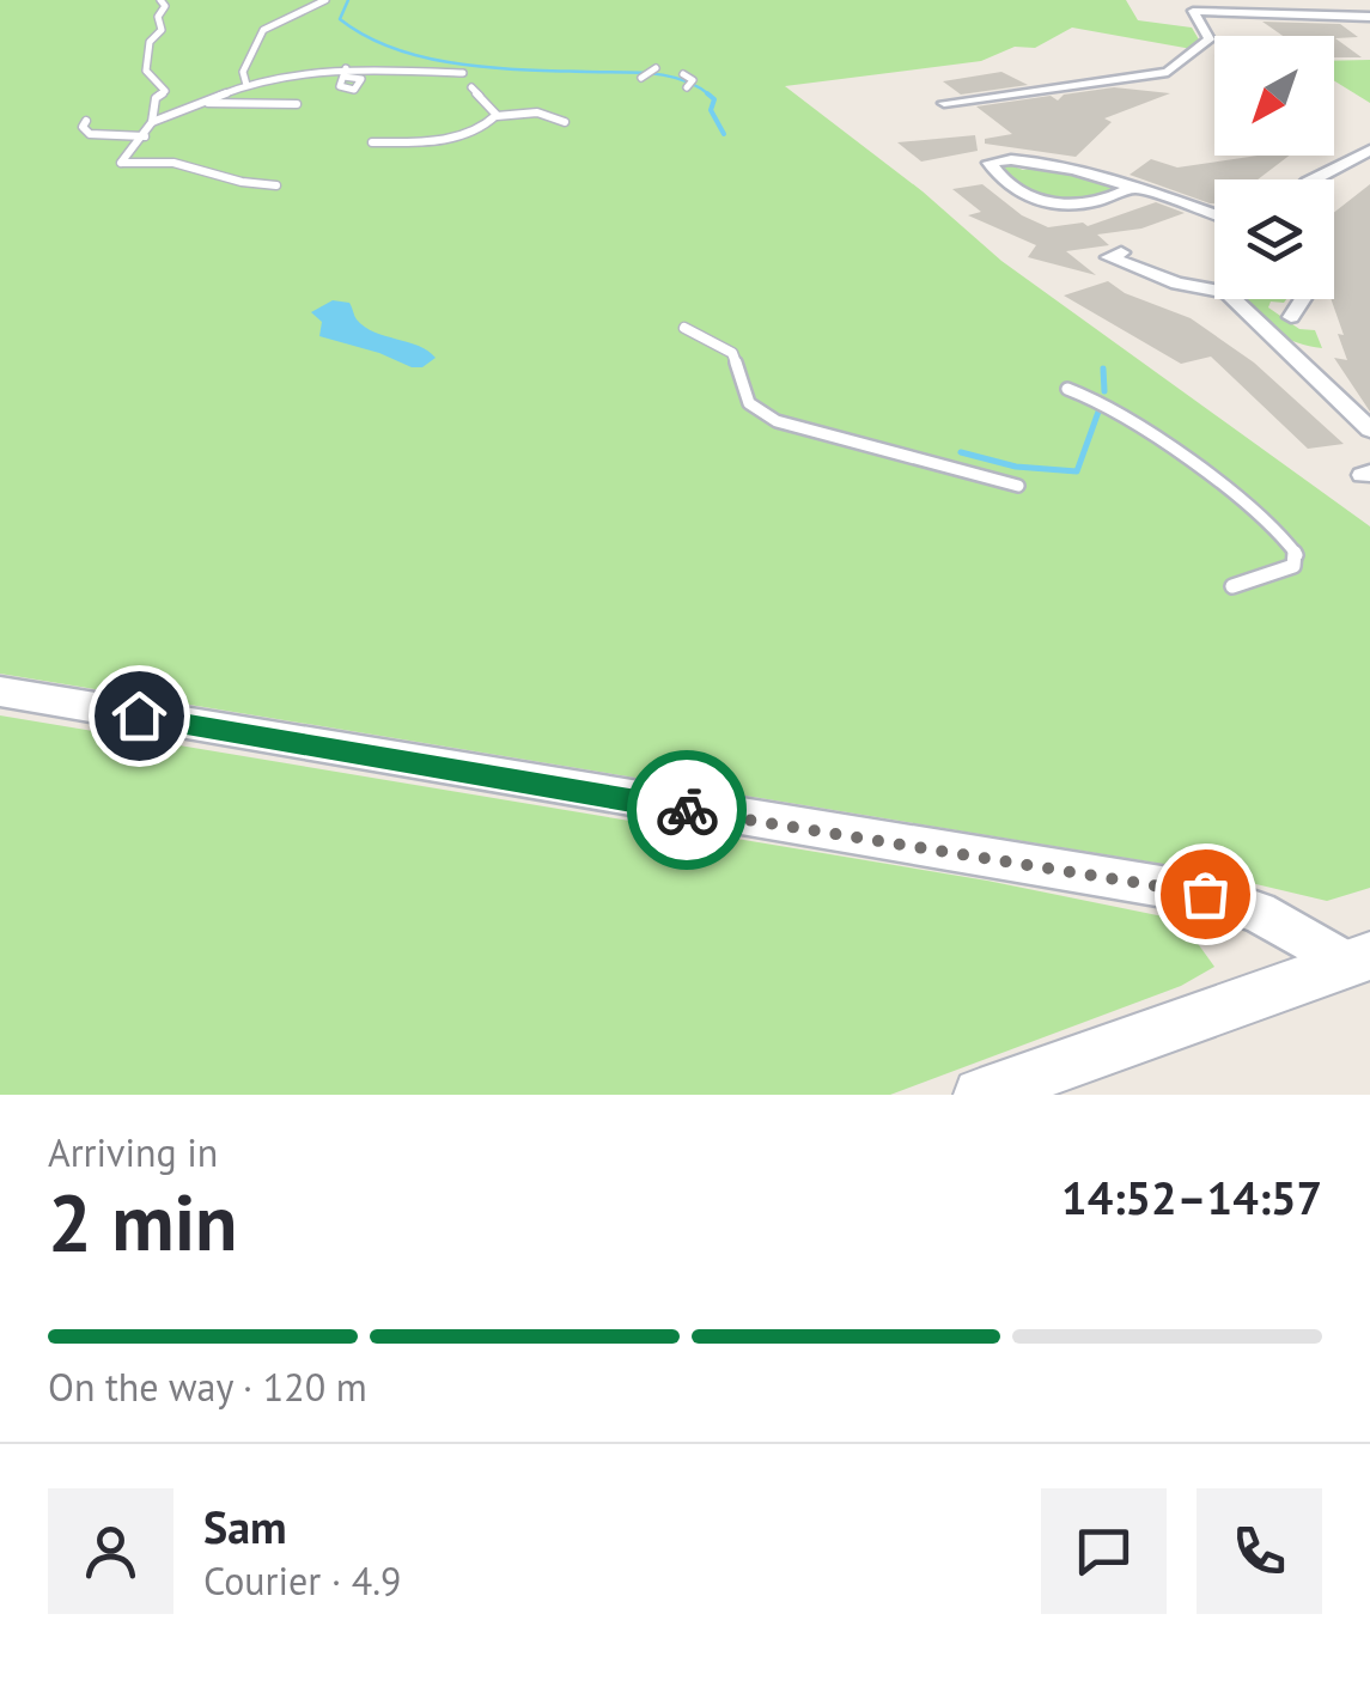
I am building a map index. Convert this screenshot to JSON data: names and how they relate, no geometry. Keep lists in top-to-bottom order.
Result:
{
  "north": "bottom left",
  "page": {
    "heading": ["2 min", "Arriving in", "14:52–14:57"],
    "panel": ["Sam", "Courier · 4.9"],
    "bar": "On the way · 120 m"
  }
}
